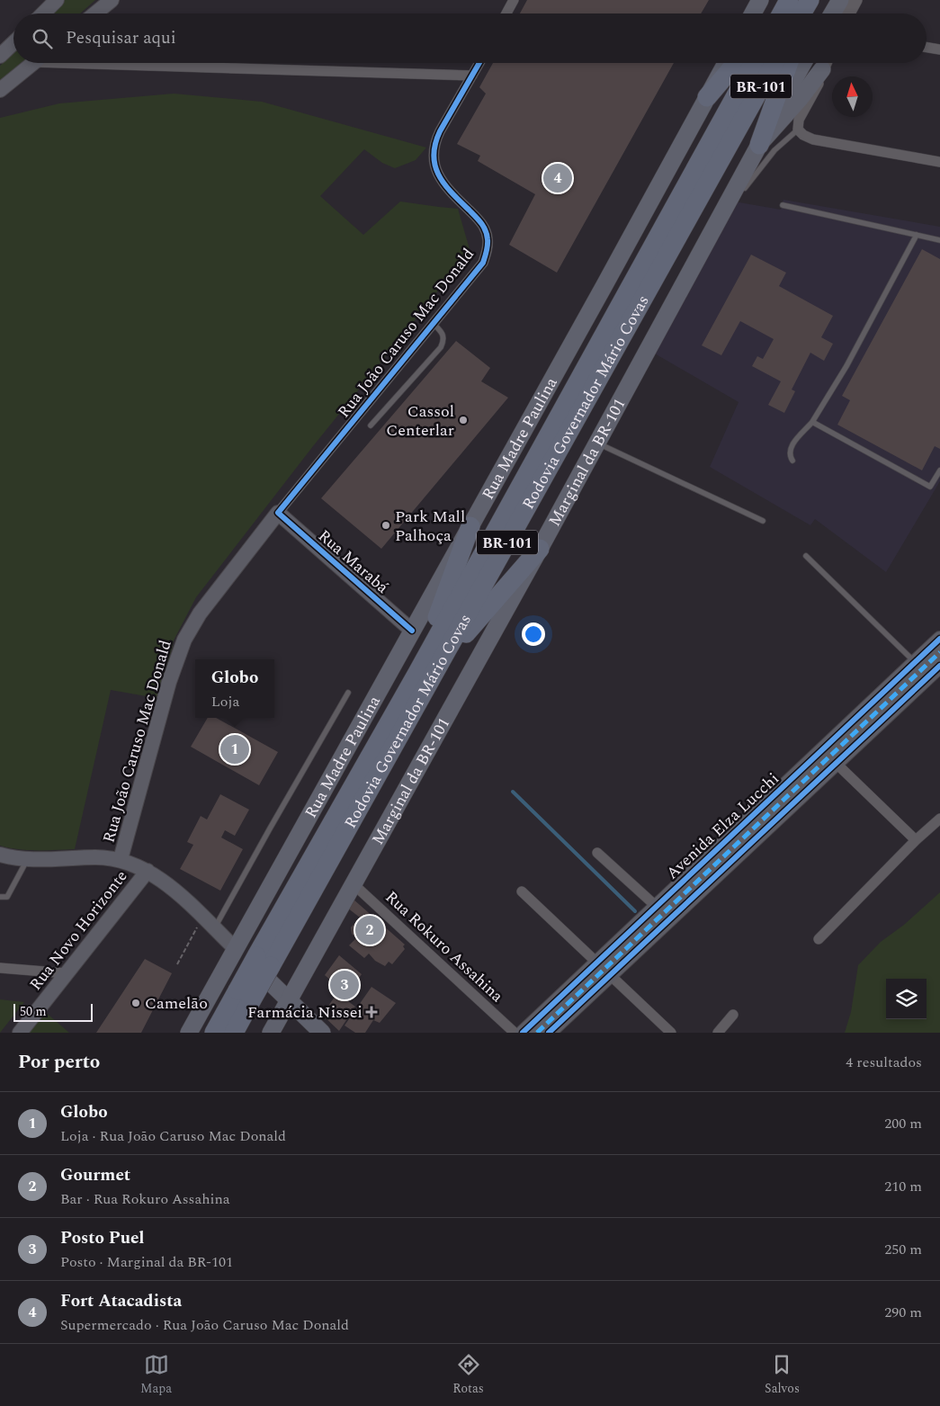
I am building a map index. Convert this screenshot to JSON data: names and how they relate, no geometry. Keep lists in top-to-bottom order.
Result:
{
  "streets": {
    "highway": ["BR-101", "Rodovia Governador Mário Covas"],
    "main road": [
      "Rua João Caruso Mac Donald",
      "Rua Madre Paulina",
      "Marginal da BR-101",
      "Rua Marabá",
      "Avenida Elza Lucchi",
      "Rua Novo Horizonte"
    ],
    "street": ["Rua Rokuro Assahina"]
  },
  "crossings": [
    ["Rua João Caruso Mac Donald", "Rua Marabá"],
    ["Rua Madre Paulina", "Rua Marabá"],
    ["Marginal da BR-101", "Rua Rokuro Assahina"]
  ],
  "places": {
    "other": ["Cassol Centerlar", "Park Mall Palhoça", "Camelão"],
    "health": ["Farmácia Nissei"]
  },
  "scale_bar": "50 m",
  "north": "top",
  "page": {
    "search": "Pesquisar aqui",
    "pins": [
      "4",
      "1",
      "2",
      "3"
    ],
    "popup": ["Globo", "Loja"],
    "scale": "50 m",
    "heading": ["Por perto", "4 resultados"],
    "list": [
      {
        "mark": "1",
        "name": "Globo",
        "note": "Loja · Rua João Caruso Mac Donald",
        "value": "200 m"
      },
      {
        "mark": "2",
        "name": "Gourmet",
        "note": "Bar · Rua Rokuro Assahina",
        "value": "210 m"
      },
      {
        "mark": "3",
        "name": "Posto Puel",
        "note": "Posto · Marginal da BR-101",
        "value": "250 m"
      },
      {
        "mark": "4",
        "name": "Fort Atacadista",
        "note": "Supermercado · Rua João Caruso Mac Donald",
        "value": "290 m"
      }
    ],
    "nav": ["Mapa", "Rotas", "Salvos"]
  }
}
